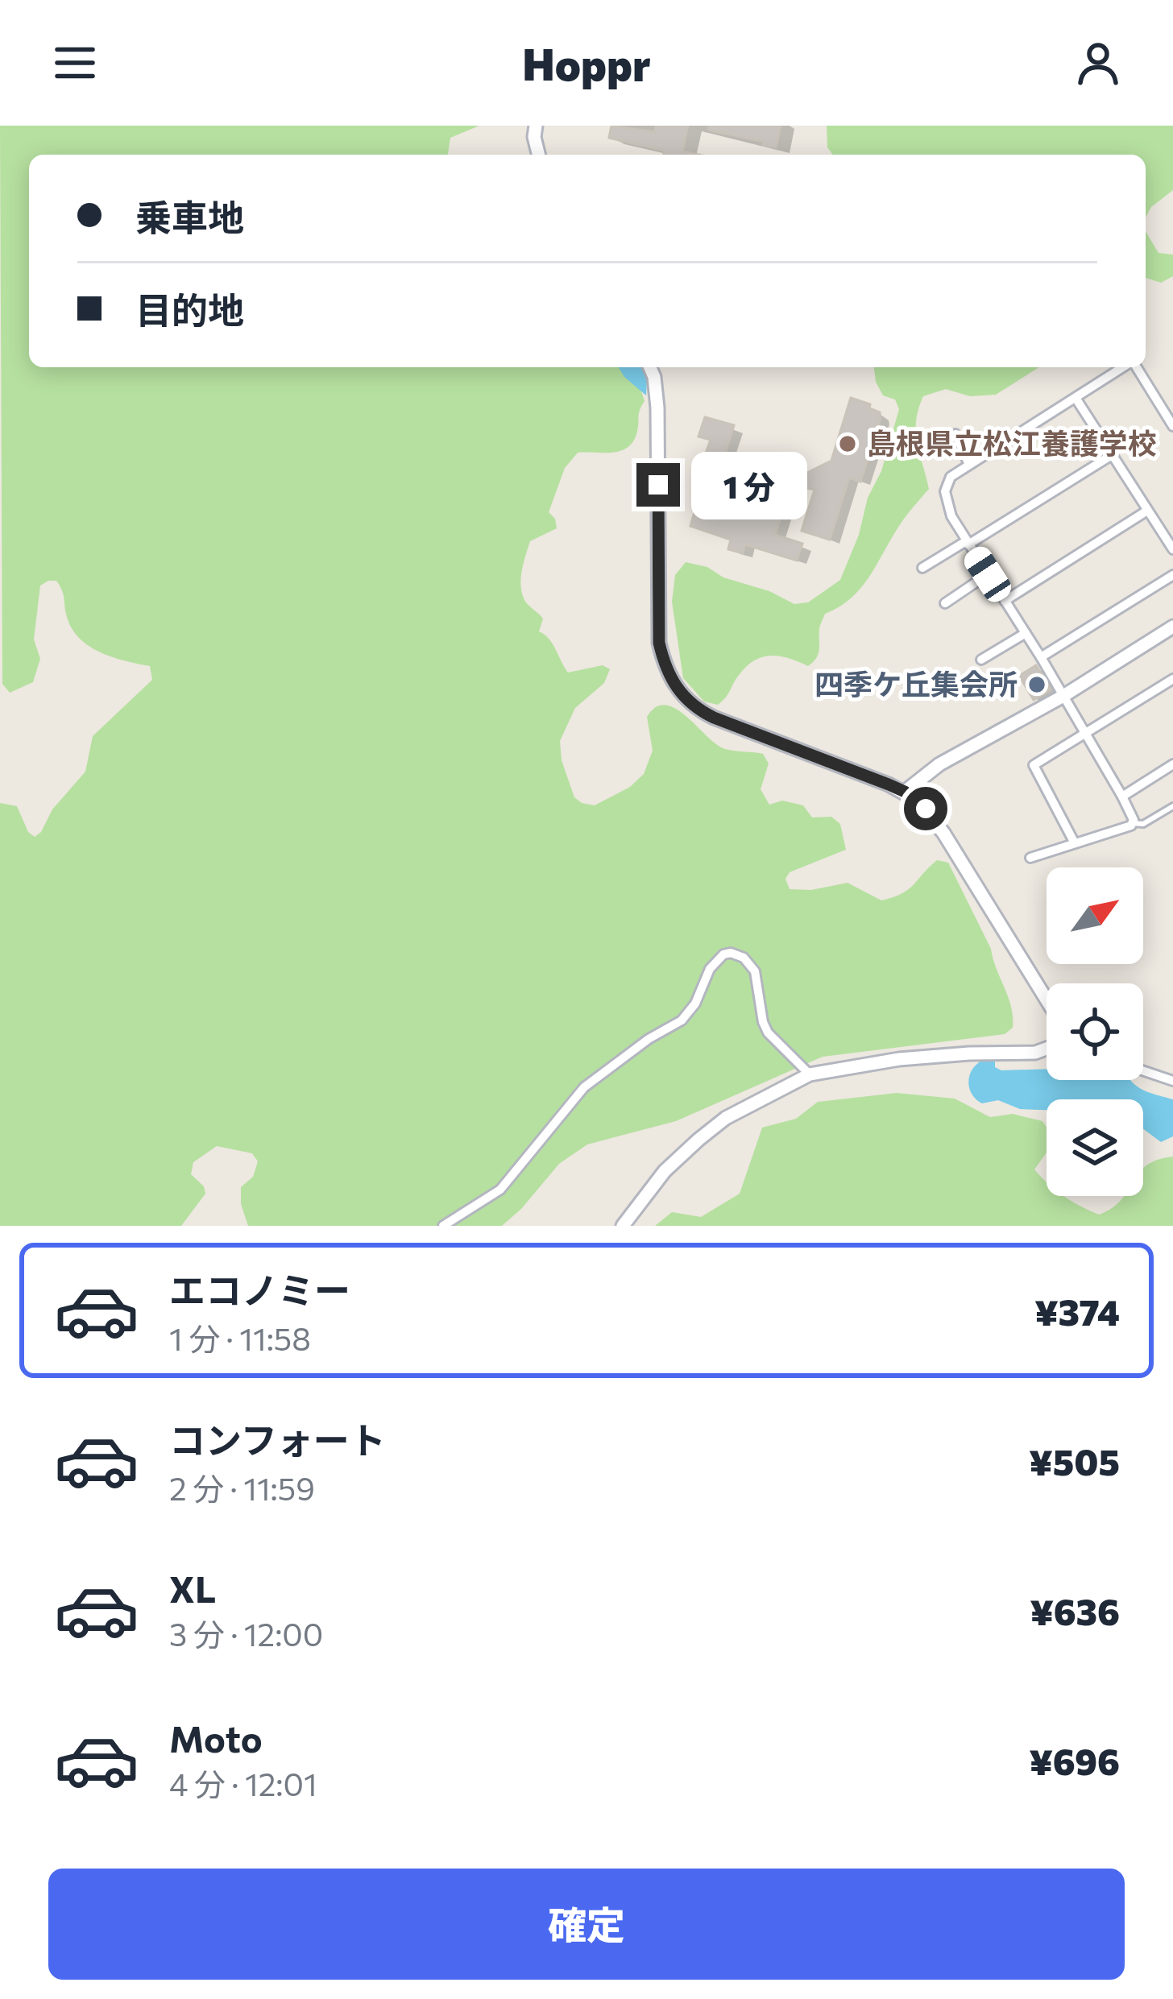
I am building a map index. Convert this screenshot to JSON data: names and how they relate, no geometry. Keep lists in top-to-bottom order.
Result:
{
  "places": ["島根県立松江養護学校", "四季ケ丘集会所"],
  "north": "top right",
  "page": {
    "header": "Hoppr",
    "banner": ["乗車地", "目的地"],
    "bubble": "1 分",
    "list": [
      {
        "name": "エコノミー",
        "note": "1 分 · 11:58",
        "value": "¥374"
      },
      {
        "name": "コンフォート",
        "note": "2 分 · 11:59",
        "value": "¥505"
      },
      {
        "name": "XL",
        "note": "3 分 · 12:00",
        "value": "¥636"
      },
      {
        "name": "Moto",
        "note": "4 分 · 12:01",
        "value": "¥696"
      }
    ],
    "buttons": "確定"
  }
}
